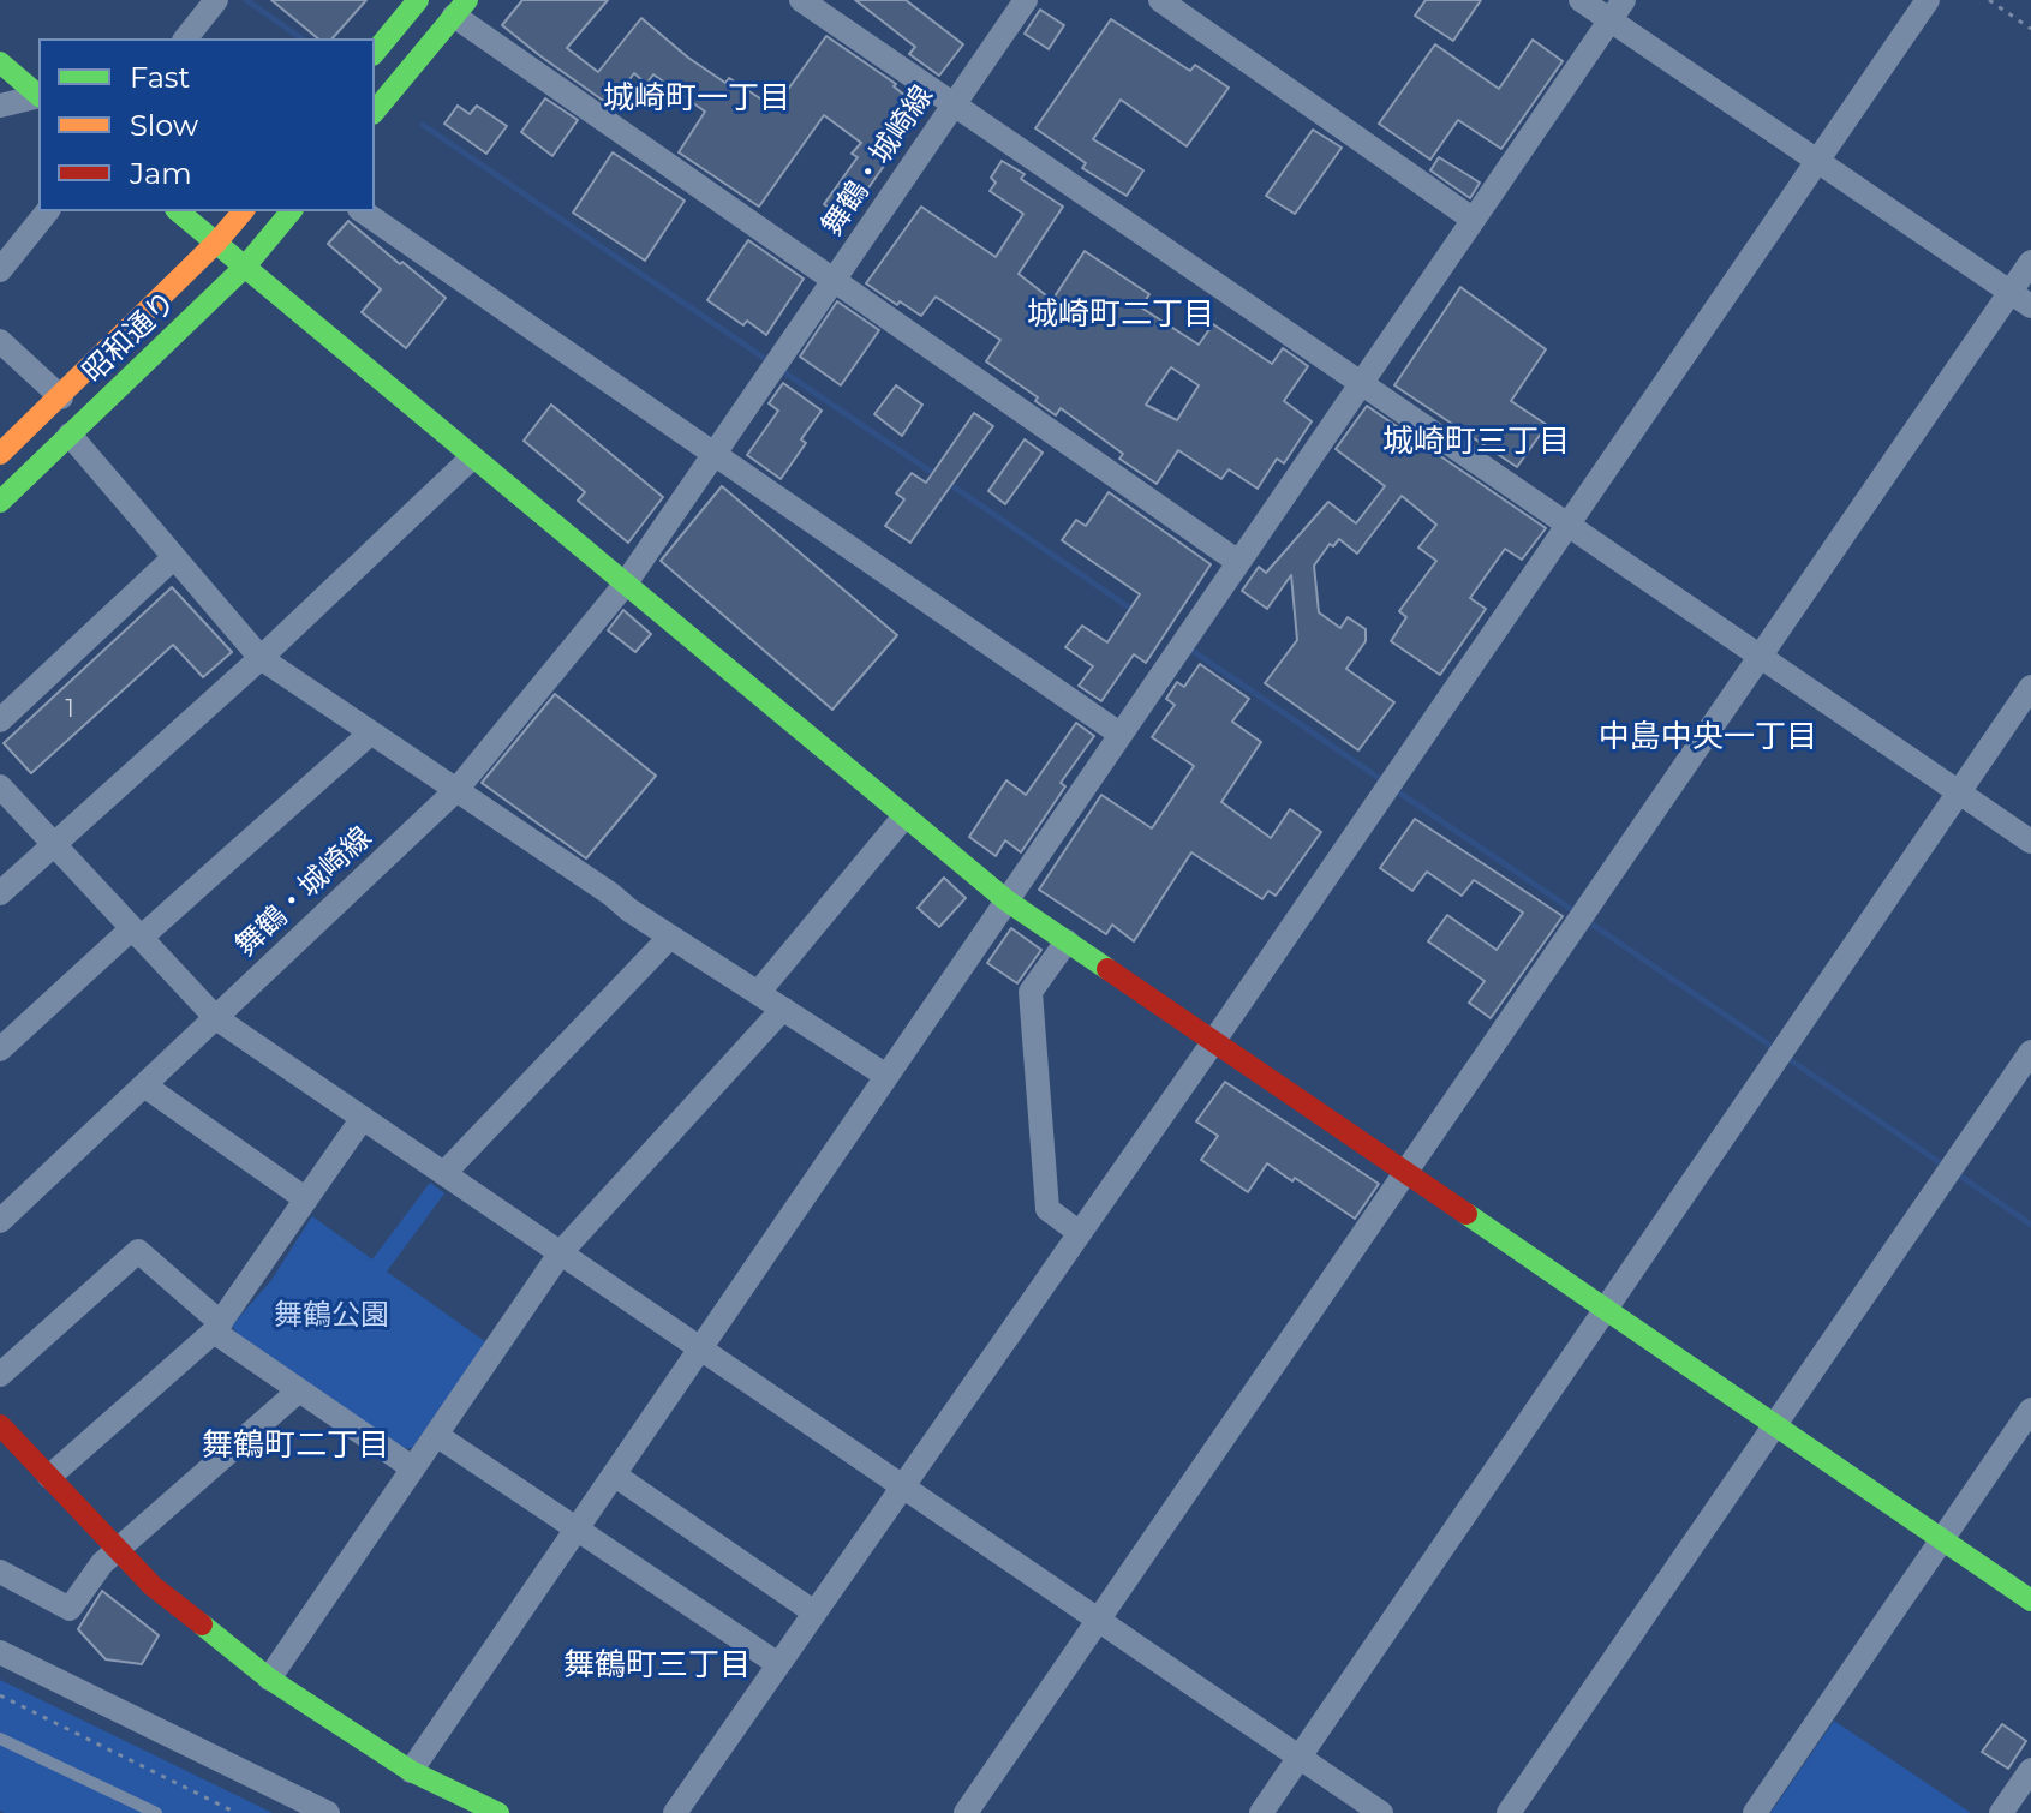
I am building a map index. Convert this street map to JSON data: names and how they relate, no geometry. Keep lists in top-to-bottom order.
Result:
{
  "streets": {
    "main road": ["昭和通り"],
    "street": ["舞鶴・城崎線"]
  },
  "districts": [
    "城崎町一丁目",
    "城崎町二丁目",
    "城崎町三丁目",
    "中島中央一丁目",
    "舞鶴町二丁目",
    "舞鶴町三丁目"
  ],
  "parks": ["舞鶴公園"],
  "house_numbers": ["1"],
  "legend": ["Fast", "Slow", "Jam"]
}
